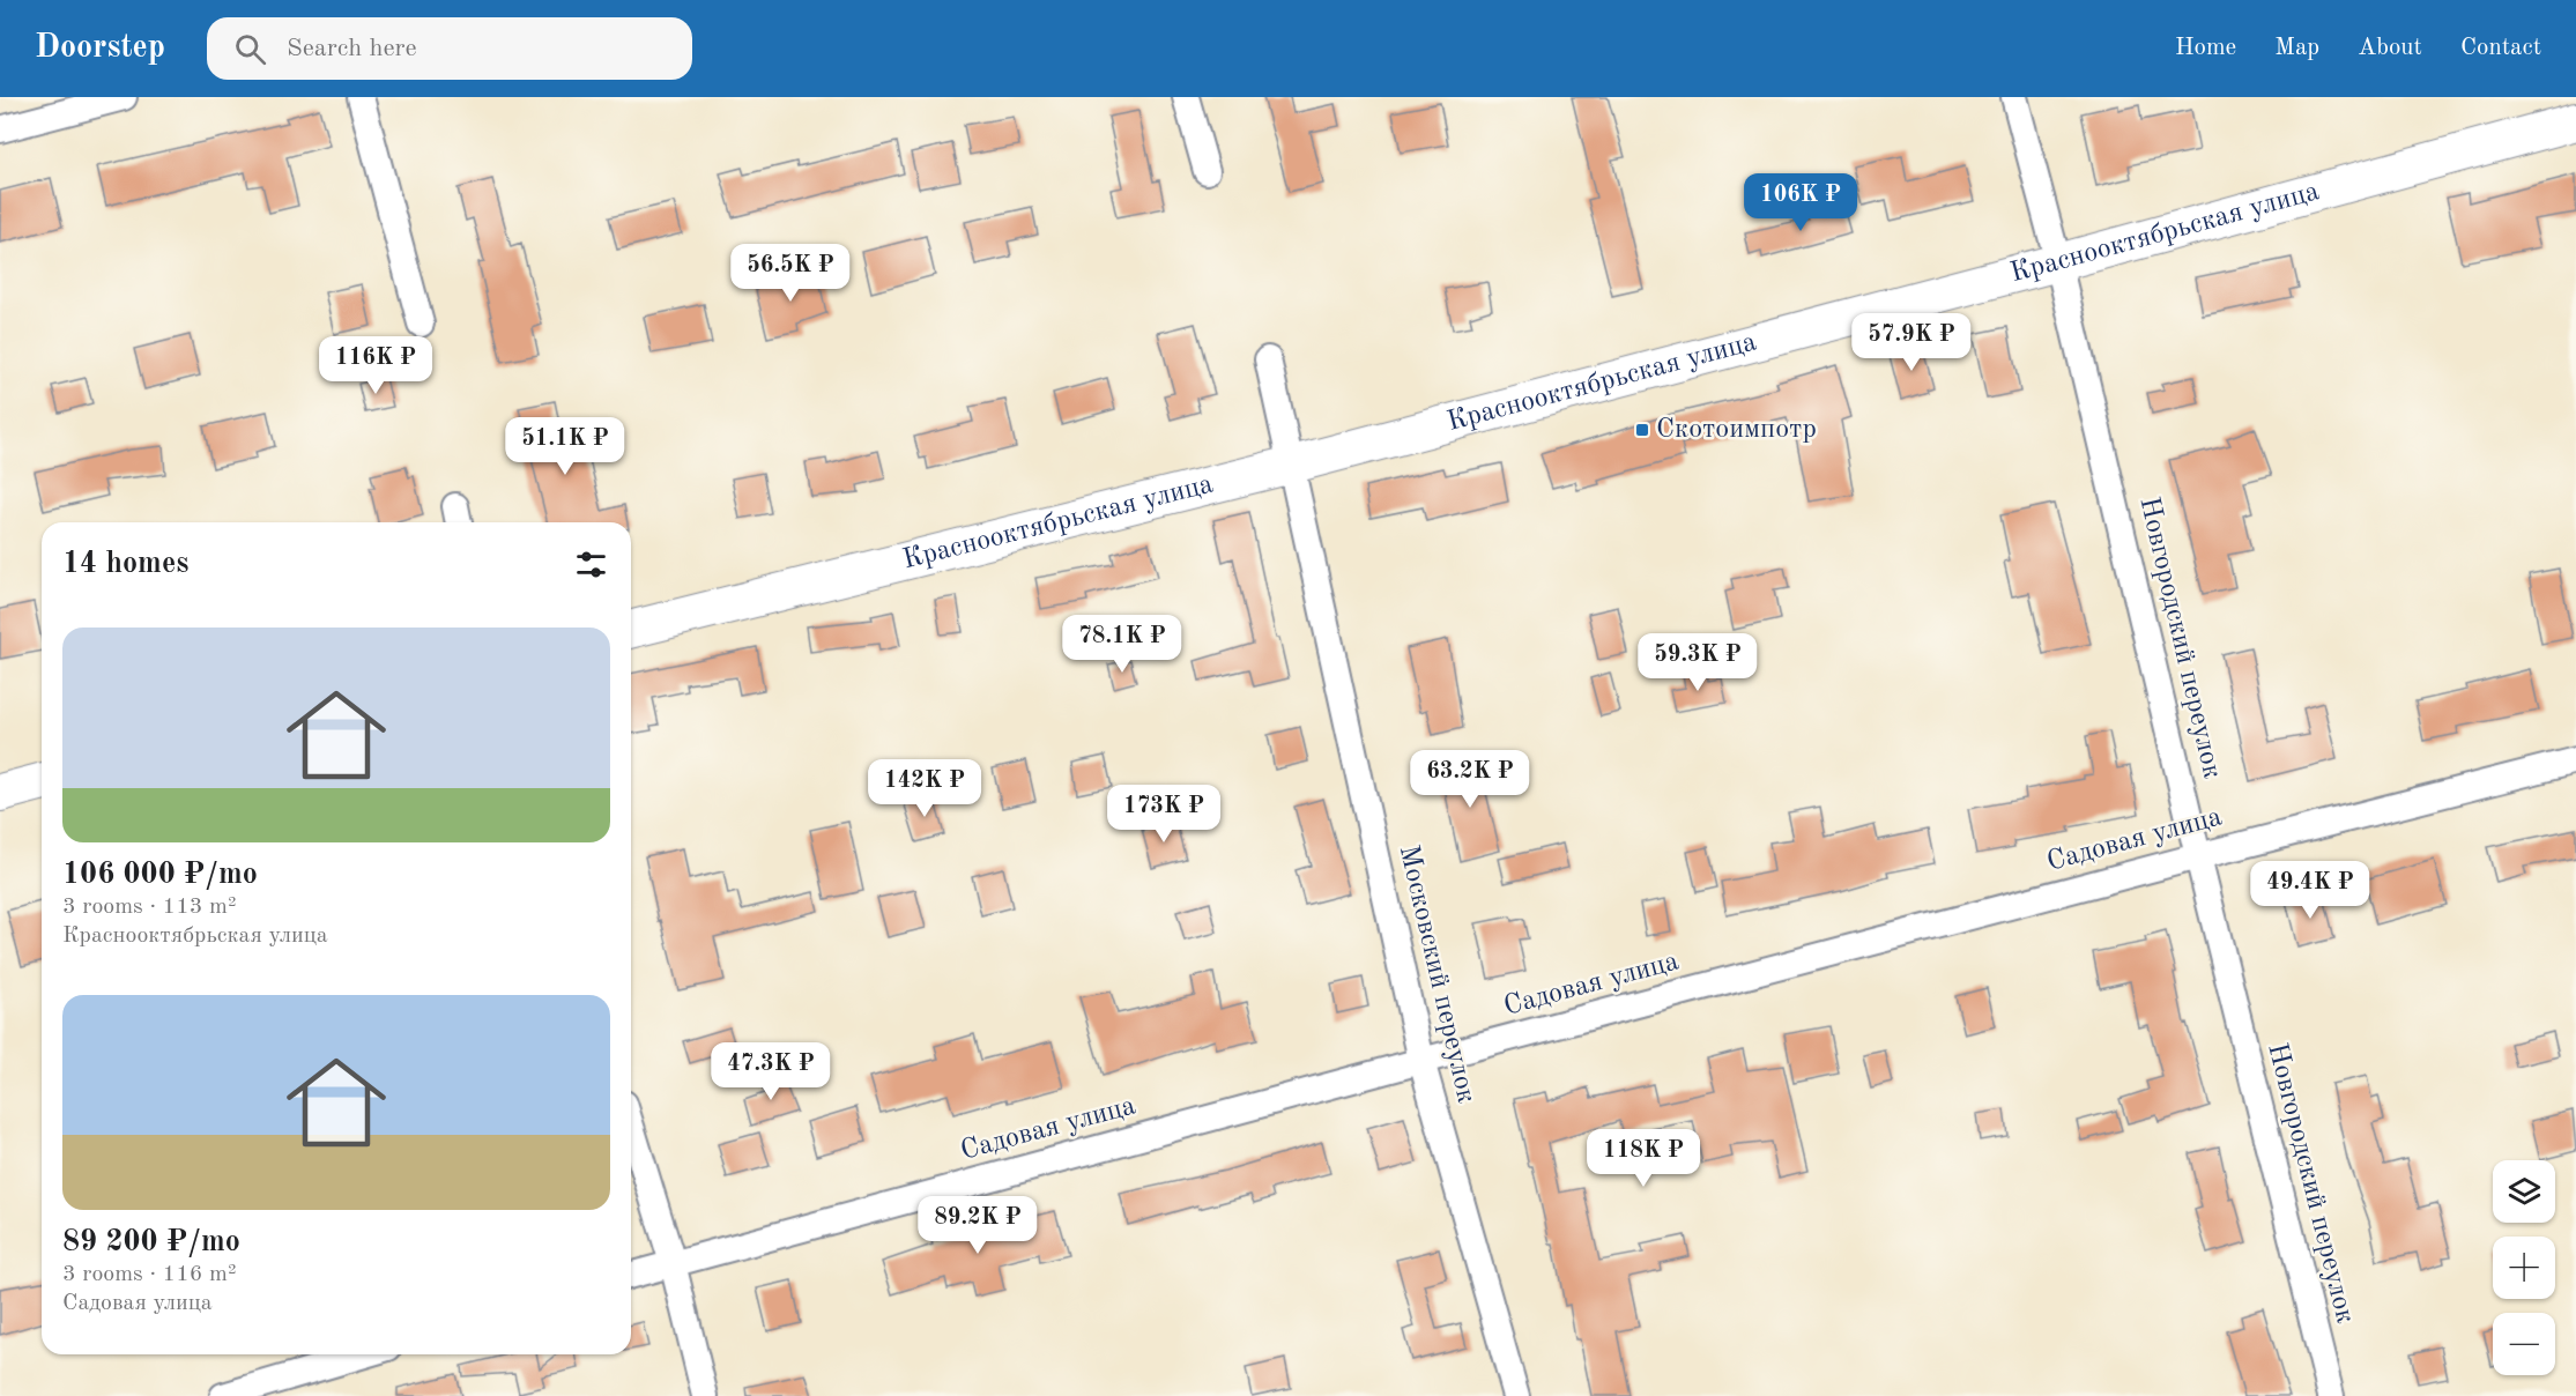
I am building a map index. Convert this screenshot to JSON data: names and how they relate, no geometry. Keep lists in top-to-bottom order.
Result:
{
  "streets": {
    "main road": ["Краснооктябрьская улица"],
    "street": ["Новгородский переулок", "Садовая улица", "Московский переулок"]
  },
  "crossings": [
    ["Краснооктябрьская улица", "Новгородский переулок"],
    ["Краснооктябрьская улица", "Московский переулок"],
    ["Новгородский переулок", "Садовая улица"],
    ["Садовая улица", "Московский переулок"]
  ],
  "places": {
    "transit": ["Скотоимпотр"]
  },
  "page": {
    "header": "Doorstep",
    "search": "Search here",
    "nav": [
      "Home",
      "Map",
      "About",
      "Contact"
    ],
    "price": [
      "106K ₽",
      "56.5K ₽",
      "57.9K ₽",
      "116K ₽",
      "51.1K ₽",
      "78.1K ₽",
      "59.3K ₽",
      "63.2K ₽",
      "142K ₽",
      "173K ₽",
      "49.4K ₽",
      "47.3K ₽",
      "118K ₽",
      "89.2K ₽"
    ],
    "heading": "14 homes",
    "list": [
      {
        "name": "106 000 ₽/mo",
        "note": "3 rooms · 113 m² · Краснооктябрьская улица"
      },
      {
        "name": "89 200 ₽/mo",
        "note": "3 rooms · 116 m² · Садовая улица"
      }
    ],
    "map_buttons": ["+", "−"]
  }
}
